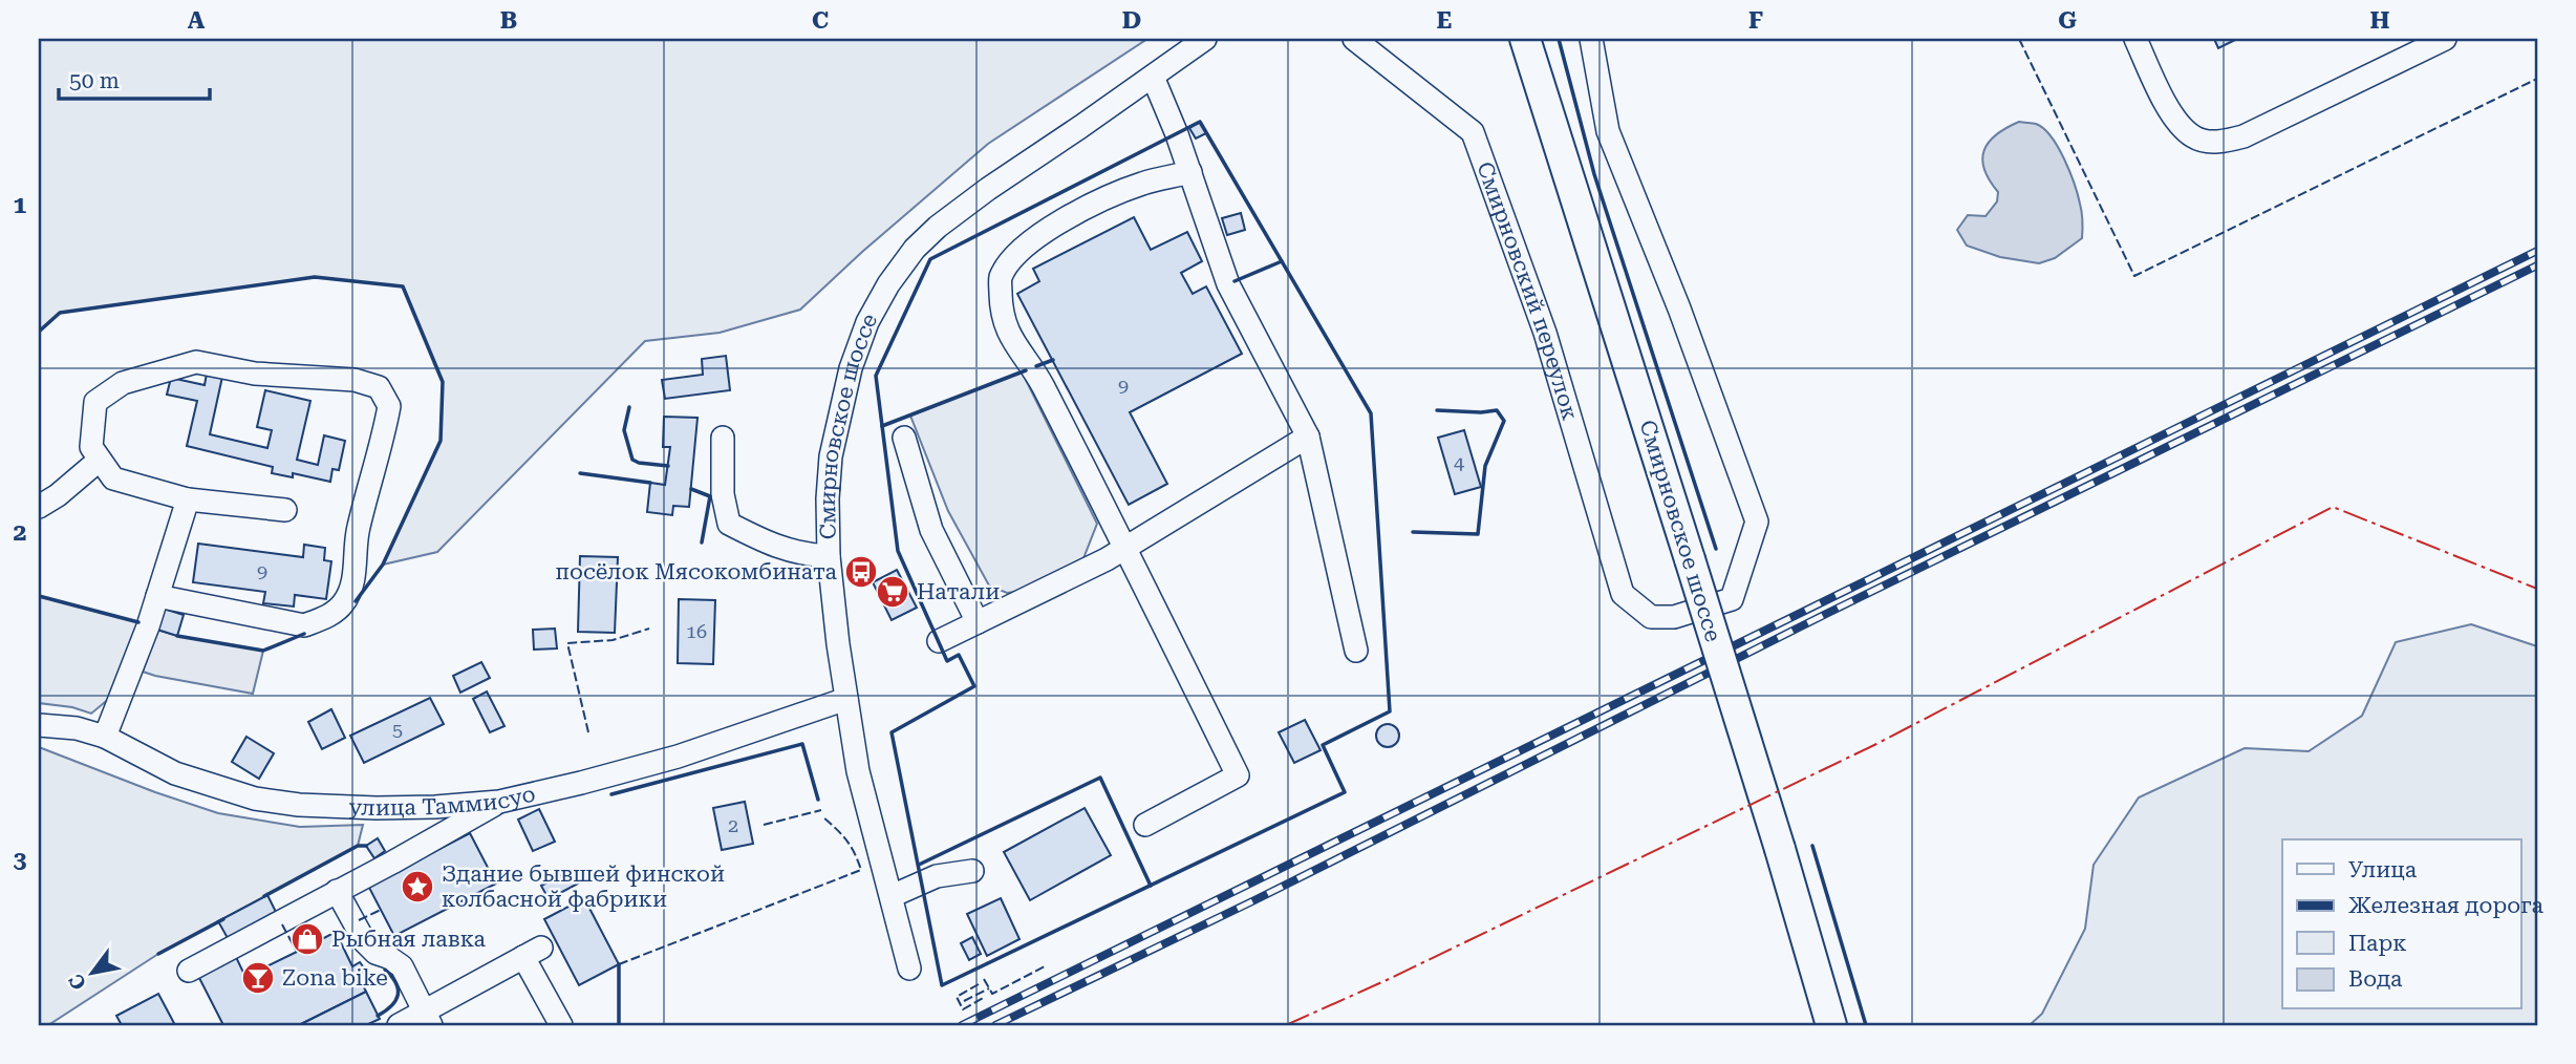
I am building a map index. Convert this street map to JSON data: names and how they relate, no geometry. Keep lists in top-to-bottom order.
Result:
{
  "streets": {
    "main road": ["Смирновское шоссе"],
    "street": ["Смирновский переулок", "улица Таммисуо"]
  },
  "crossings": [
    ["Смирновское шоссе", "улица Таммисуо"]
  ],
  "places": {
    "bus stop": ["посёлок Мясокомбината"],
    "supermarket": ["Натали"],
    "place": ["Здание бывшей финской колбасной фабрики"],
    "shop": ["Рыбная лавка"],
    "bar": ["Zona bike"]
  },
  "house_numbers": [
    "9",
    "4",
    "9",
    "16",
    "5",
    "2"
  ],
  "legend": [
    "Улица",
    "Железная дорога",
    "Парк",
    "Вода"
  ],
  "scale_bar": "50 m",
  "north": "bottom left",
  "grid": {
    "columns": [
      "A",
      "B",
      "C",
      "D",
      "E",
      "F",
      "G",
      "H"
    ],
    "rows": ["1", "2", "3"]
  }
}
